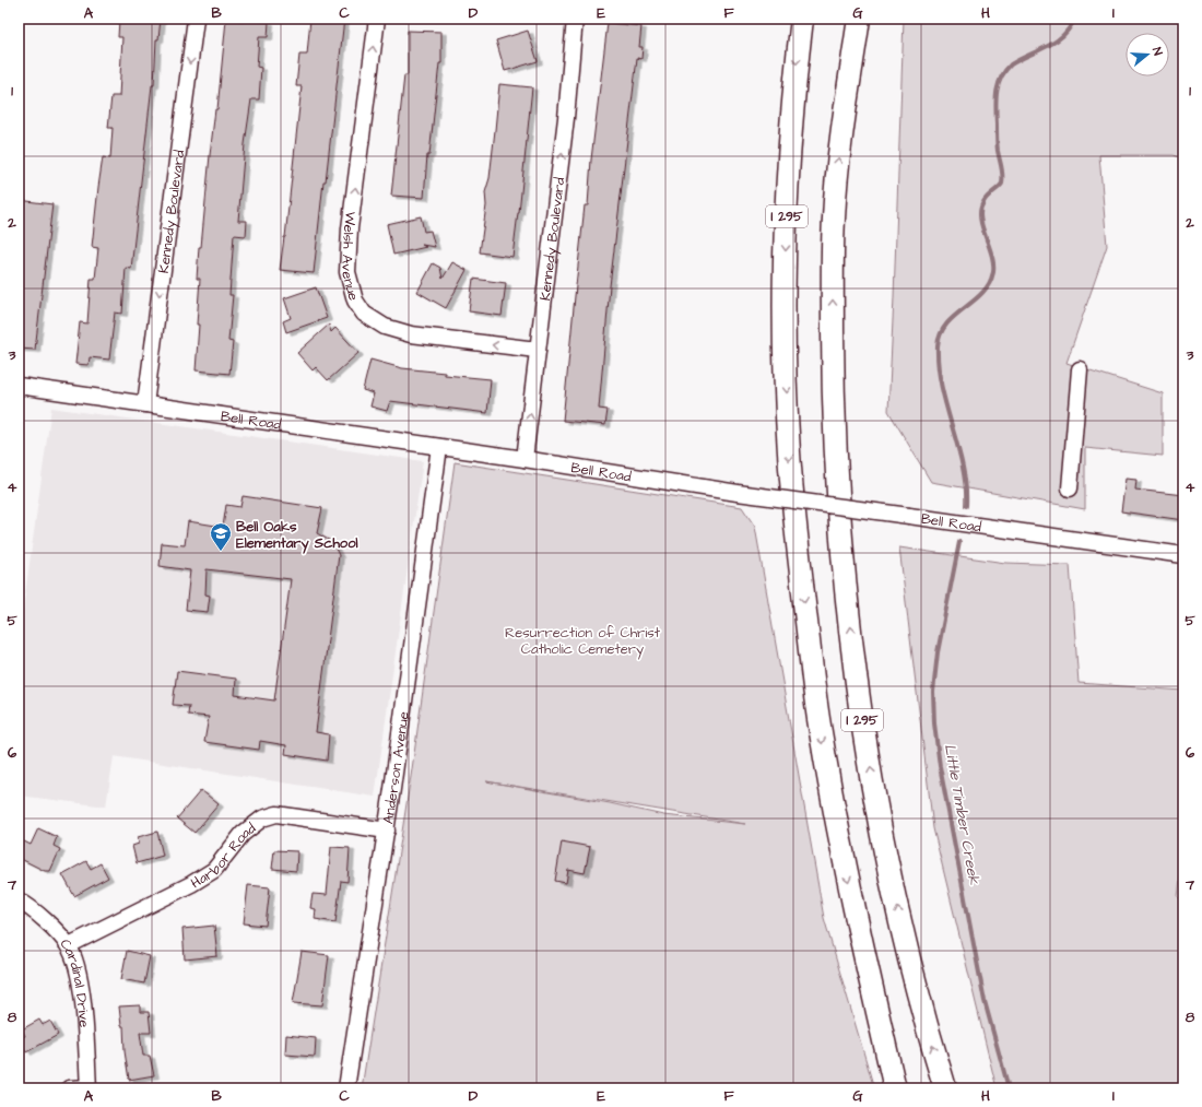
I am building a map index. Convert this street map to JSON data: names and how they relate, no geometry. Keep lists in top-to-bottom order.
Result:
{
  "streets": {
    "highway": ["I 295"],
    "street": [
      "Kennedy Boulevard",
      "Welsh Avenue",
      "Bell Road",
      "Anderson Avenue",
      "Harbor Road",
      "Cardinal Drive"
    ]
  },
  "crossings": [
    ["Kennedy Boulevard", "Welsh Avenue"],
    ["Kennedy Boulevard", "Bell Road"],
    ["Bell Road", "Anderson Avenue"],
    ["Anderson Avenue", "Harbor Road"],
    ["Harbor Road", "Cardinal Drive"]
  ],
  "water": ["Little Timber Creek"],
  "parks": ["Resurrection of Christ Catholic Cemetery"],
  "places": {
    "school or university": ["Bell Oaks Elementary School"]
  },
  "north": "right",
  "grid": {
    "columns": [
      "A",
      "B",
      "C",
      "D",
      "E",
      "F",
      "G",
      "H",
      "I"
    ],
    "rows": [
      "1",
      "2",
      "3",
      "4",
      "5",
      "6",
      "7",
      "8"
    ]
  }
}
